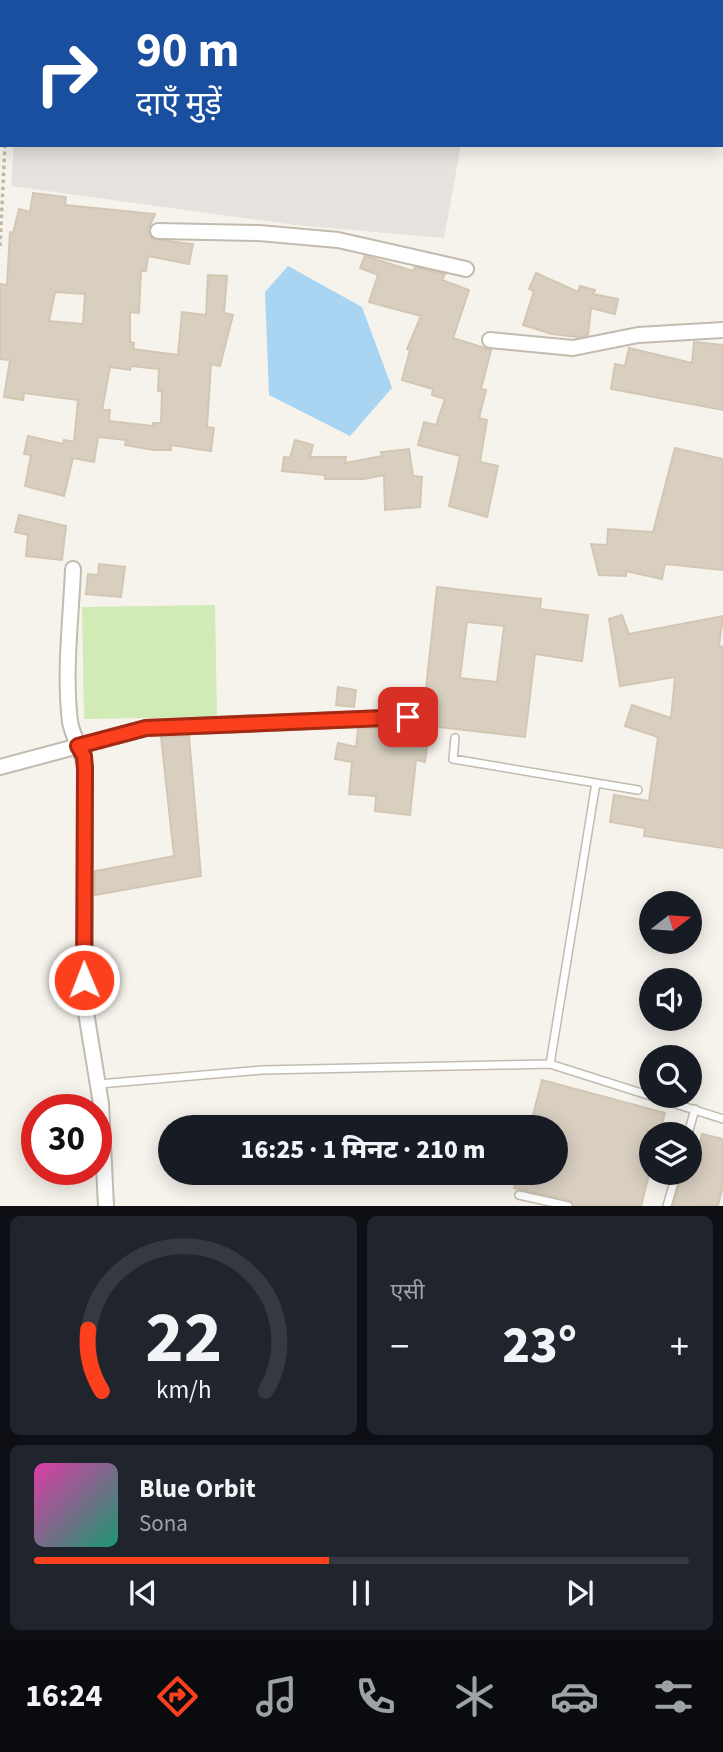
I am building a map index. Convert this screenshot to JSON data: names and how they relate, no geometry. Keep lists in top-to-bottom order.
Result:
{
  "north": "right",
  "page": {
    "turn": ["90 m", "दाएँ मुड़ें"],
    "limit": "30",
    "trip": "16:25 · 1 मिनट · 210 m",
    "tile": "एसी",
    "heat": ["−", "23°", "+"],
    "song": ["Blue Orbit", "Sona"],
    "tabs": "16:24",
    "gauge": ["22", "km/h"]
  }
}
